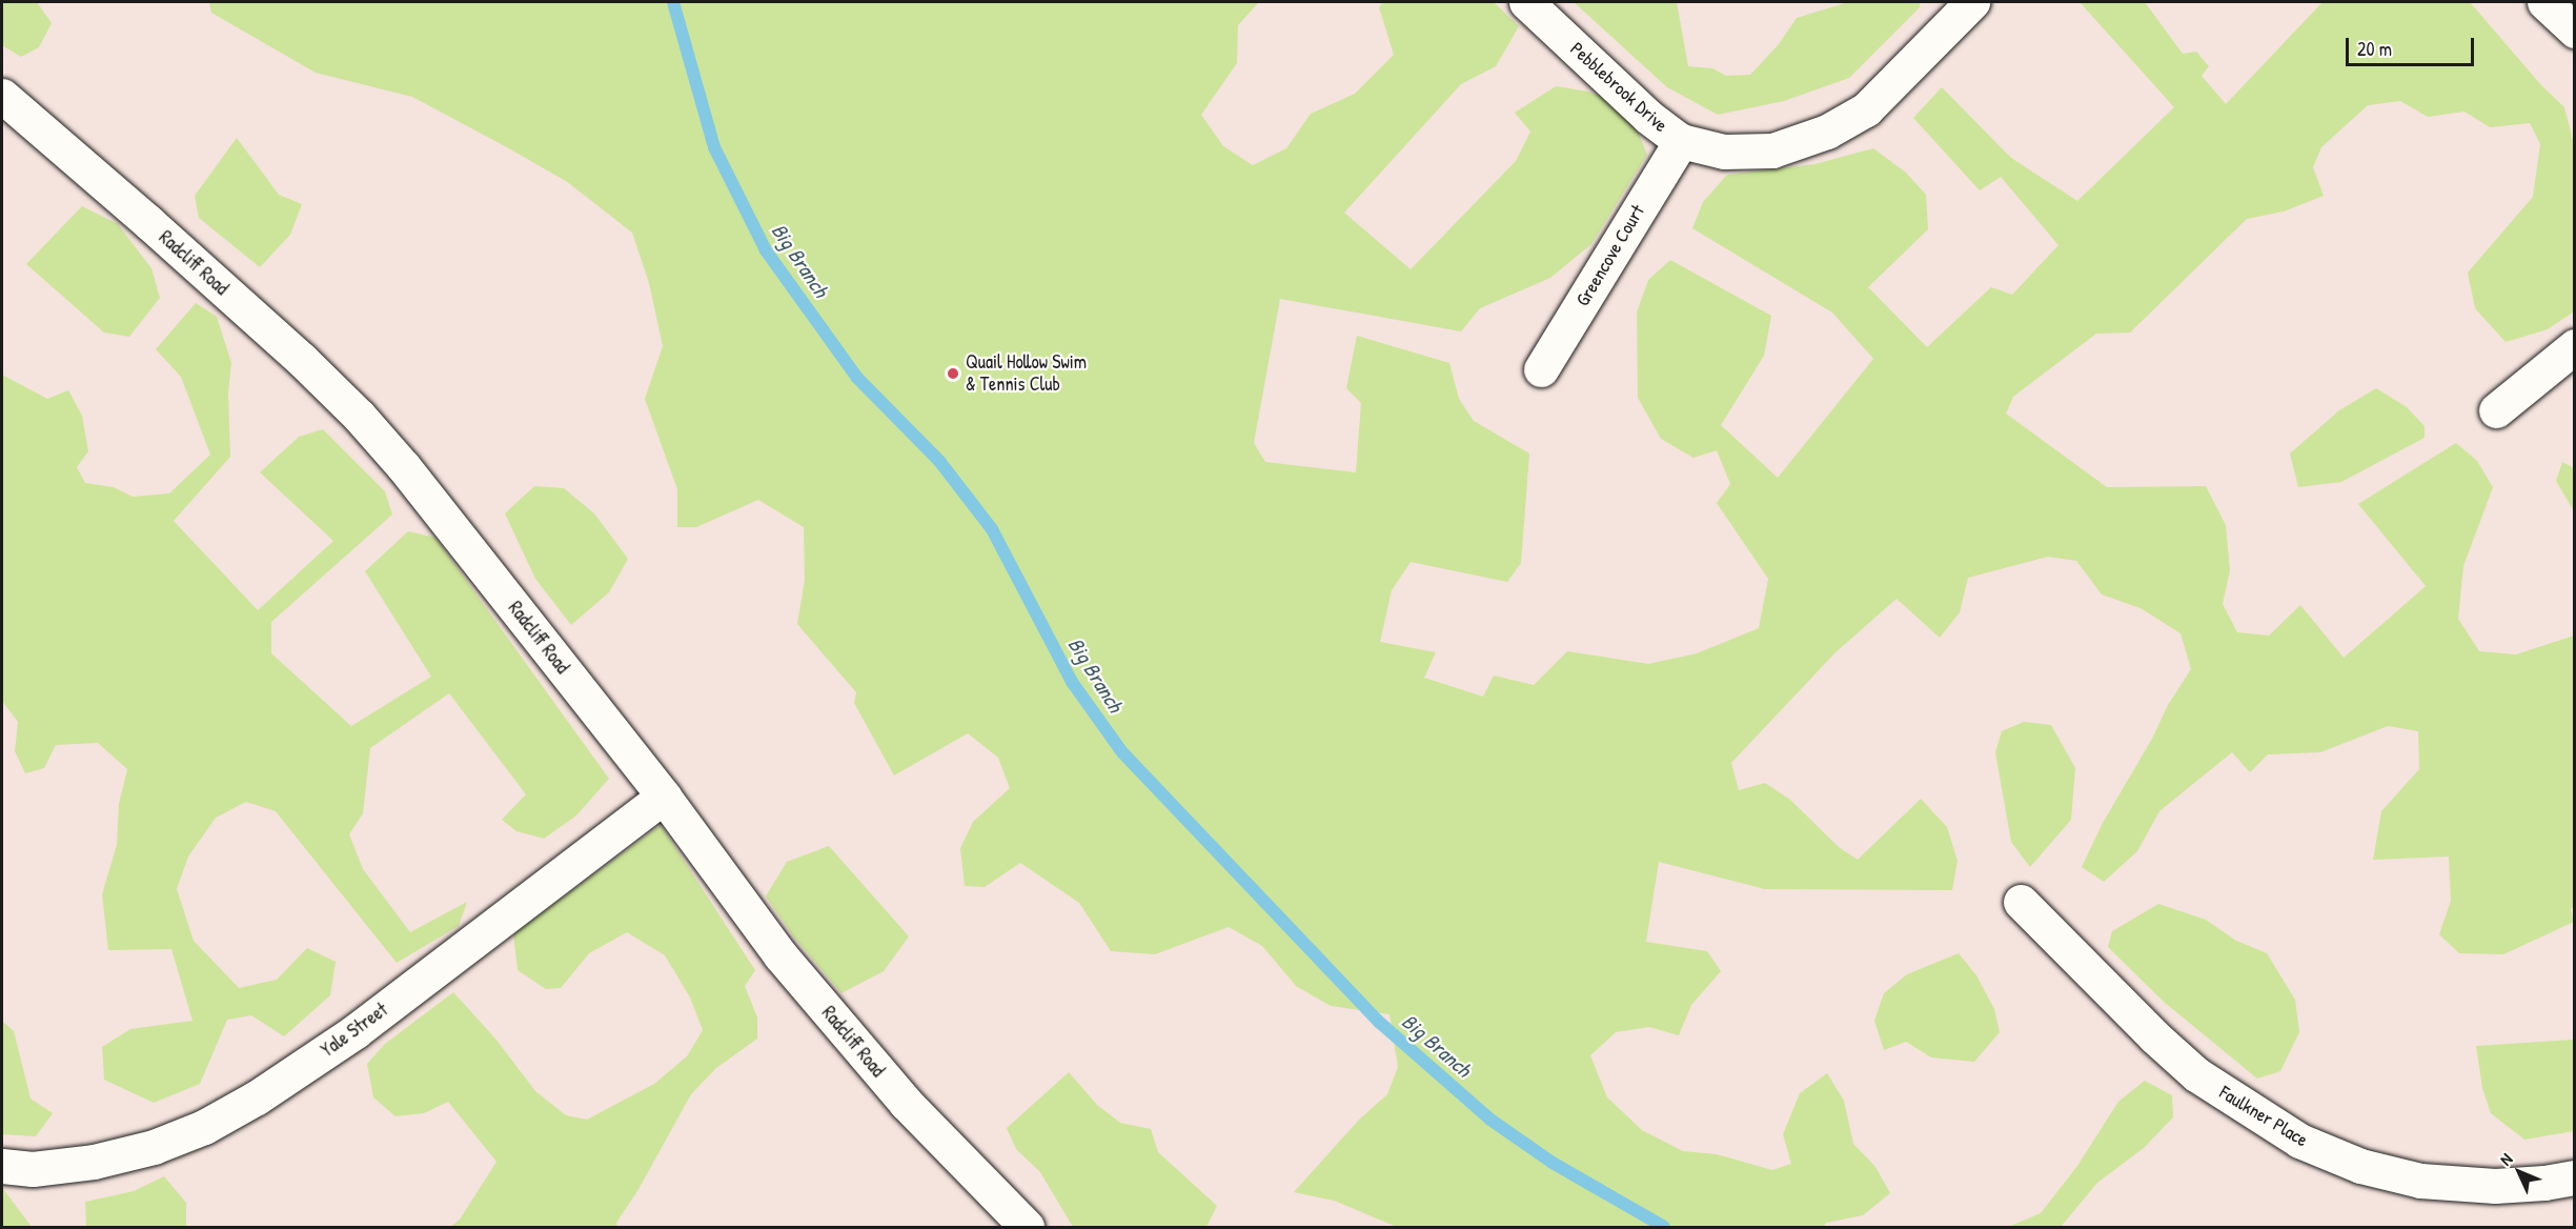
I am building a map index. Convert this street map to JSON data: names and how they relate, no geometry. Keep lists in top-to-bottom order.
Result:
{
  "streets": {
    "street": [
      "Pebblebrook Drive",
      "Greencove Court",
      "Radcliff Road",
      "Yale Street",
      "Faulkner Place"
    ]
  },
  "crossings": [
    ["Pebblebrook Drive", "Greencove Court"],
    ["Radcliff Road", "Yale Street"]
  ],
  "water": ["Big Branch"],
  "places": ["Quail Hollow Swim & Tennis Club"],
  "scale_bar": "20 m",
  "north": "top left"
}
